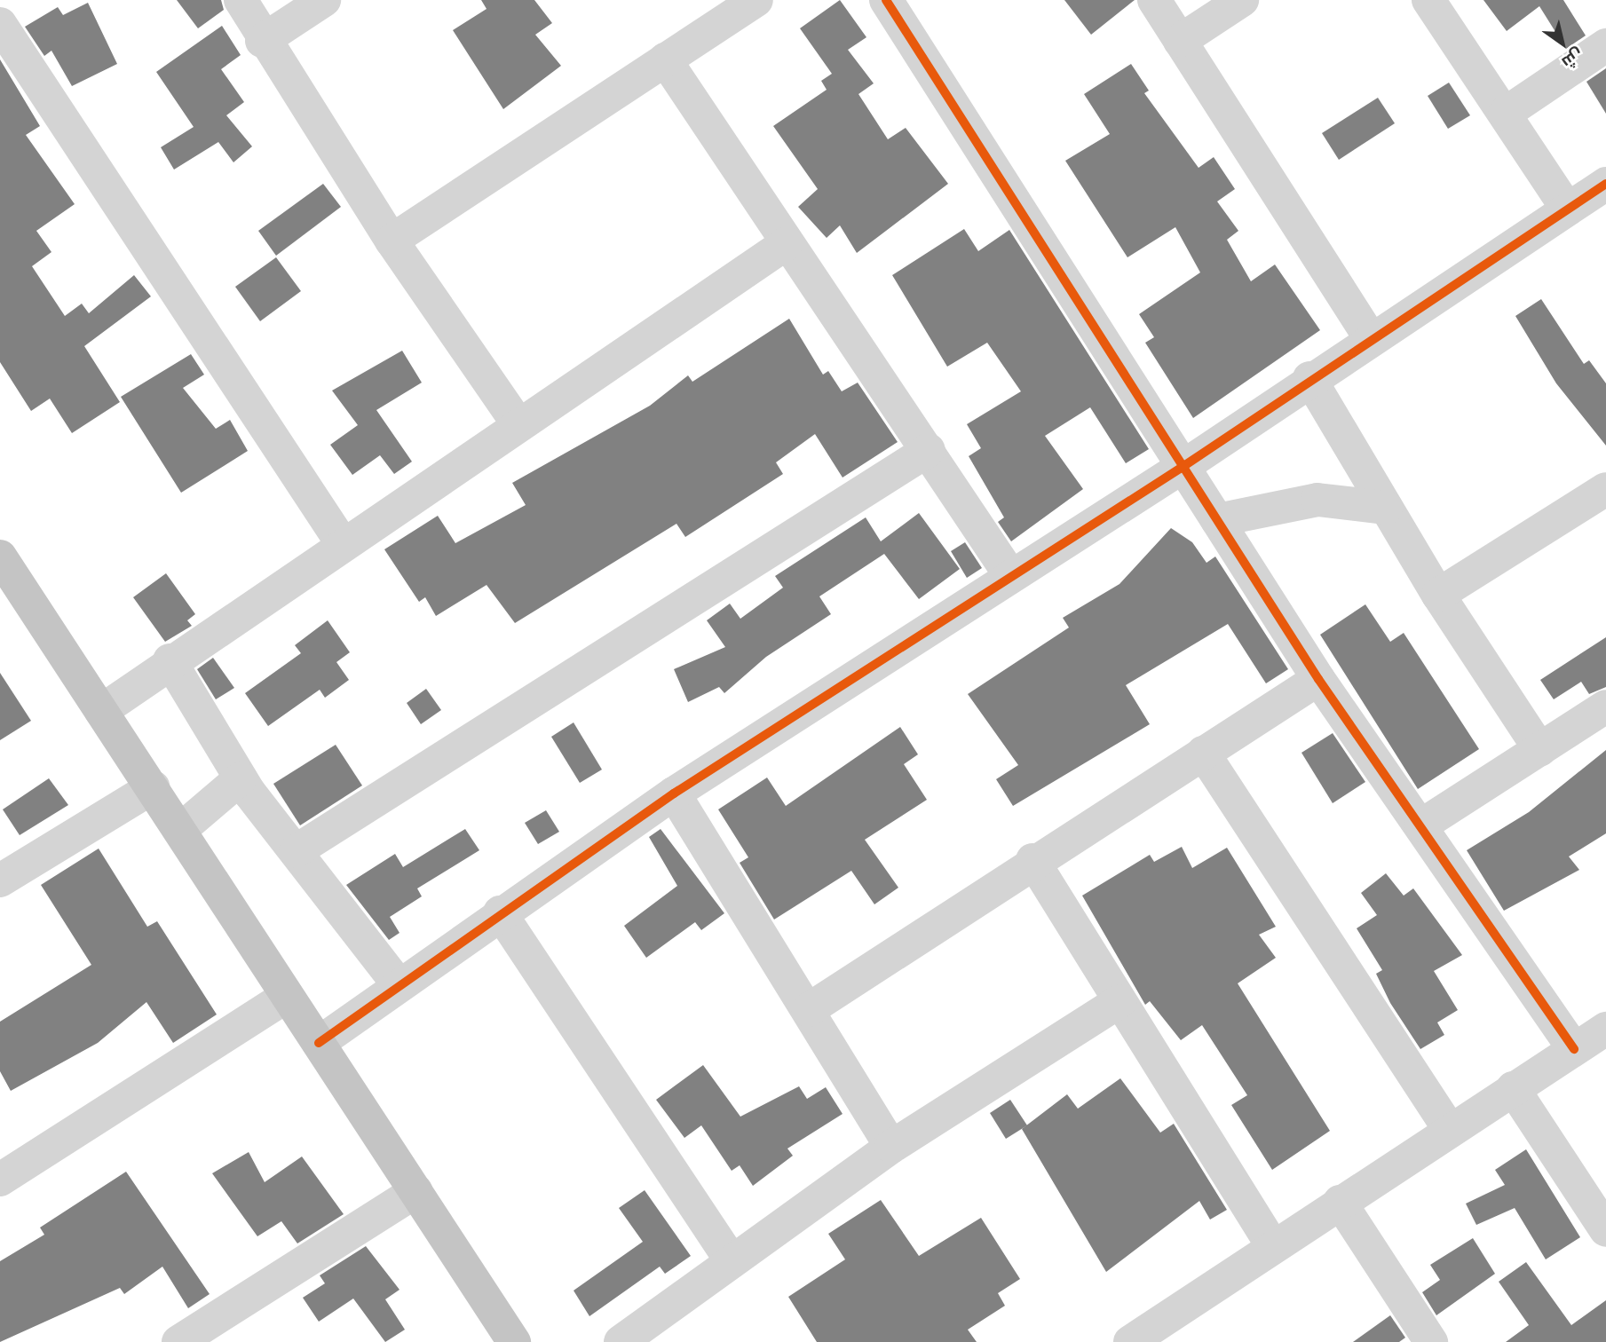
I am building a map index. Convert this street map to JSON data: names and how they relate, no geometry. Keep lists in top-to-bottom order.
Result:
{
  "north": "bottom right"
}
